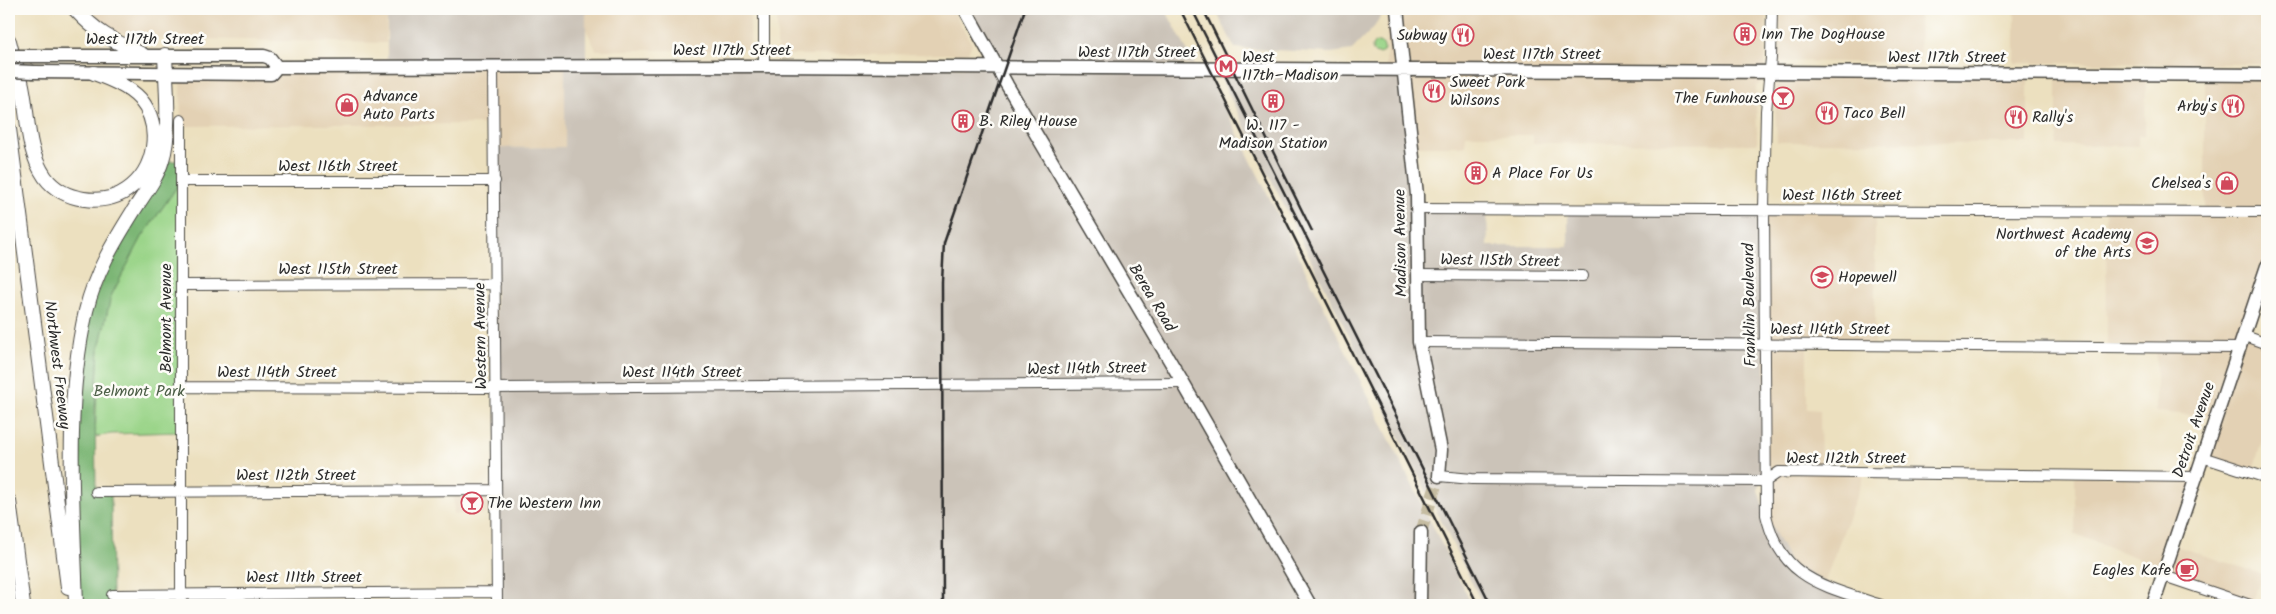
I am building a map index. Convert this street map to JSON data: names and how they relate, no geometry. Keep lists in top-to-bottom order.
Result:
{
  "streets": {
    "highway": ["Northwest Freeway"],
    "main road": [
      "West 117th Street",
      "Madison Avenue",
      "Berea Road",
      "Detroit Avenue"
    ],
    "street": [
      "West 116th Street",
      "West 115th Street",
      "Franklin Boulevard",
      "Belmont Avenue",
      "West 114th Street",
      "Western Avenue",
      "West 112th Street",
      "West 111th Street"
    ]
  },
  "crossings": [
    ["West 117th Street", "Madison Avenue"],
    ["West 117th Street", "Berea Road"],
    ["West 117th Street", "Franklin Boulevard"],
    ["West 117th Street", "Western Avenue"],
    ["West 116th Street", "Madison Avenue"],
    ["West 116th Street", "Franklin Boulevard"],
    ["West 116th Street", "Belmont Avenue"],
    ["West 116th Street", "Western Avenue"],
    ["Madison Avenue", "West 115th Street"],
    ["Madison Avenue", "West 114th Street"],
    ["Madison Avenue", "West 112th Street"],
    ["West 115th Street", "Belmont Avenue"],
    ["West 115th Street", "Western Avenue"],
    ["Berea Road", "West 114th Street"],
    ["Franklin Boulevard", "West 114th Street"],
    ["Franklin Boulevard", "West 112th Street"],
    ["Belmont Avenue", "West 114th Street"],
    ["Belmont Avenue", "West 112th Street"],
    ["Belmont Avenue", "West 111th Street"],
    ["West 114th Street", "Western Avenue"],
    ["West 114th Street", "Detroit Avenue"],
    ["Western Avenue", "West 112th Street"],
    ["Western Avenue", "West 111th Street"],
    ["Detroit Avenue", "West 112th Street"]
  ],
  "parks": ["Belmont Park"],
  "places": {
    "building": [
      "Inn The DogHouse",
      "W. 117 - Madison Station",
      "B. Riley House",
      "A Place For Us"
    ],
    "restaurant": [
      "Subway",
      "Sweet Pork Wilsons",
      "Arby's",
      "Taco Bell",
      "Rally's"
    ],
    "metro station": ["West 117th–Madison"],
    "bar": ["The Funhouse", "The Western Inn"],
    "shop": ["Advance Auto Parts", "Chelsea's"],
    "school or university": ["Northwest Academy of the Arts", "Hopewell"],
    "cafe": ["Eagles Kafe"]
  }
}
